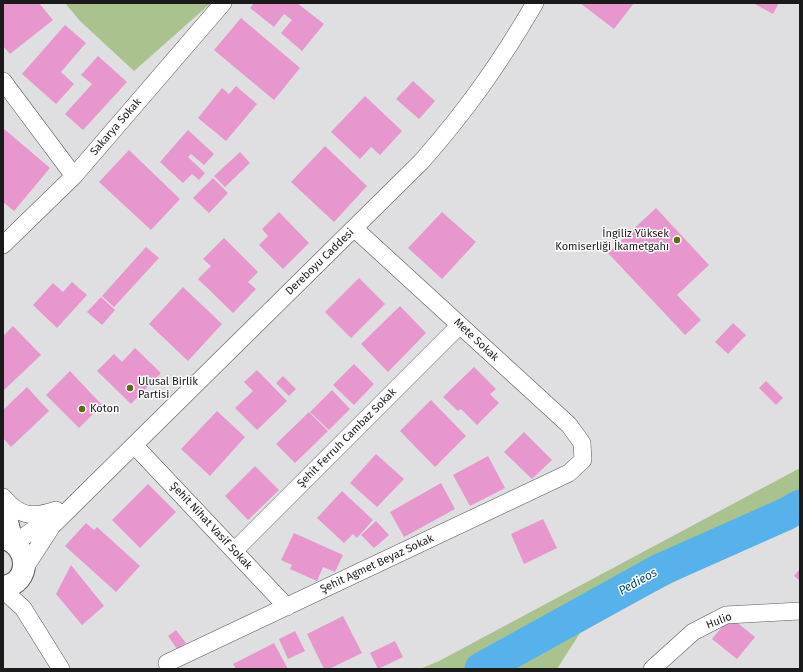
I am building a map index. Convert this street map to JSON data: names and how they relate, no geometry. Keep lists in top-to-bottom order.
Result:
{
  "streets": {
    "street": [
      "Sakarya Sokak",
      "Dereboyu Caddesi",
      "Mete Sokak",
      "Şehit Ferruh Cambaz Sokak",
      "Şehit Nihat Vasif Sokak",
      "Şehit Agmet Beyaz Sokak",
      "Hulio"
    ]
  },
  "crossings": [
    ["Dereboyu Caddesi", "Mete Sokak"],
    ["Dereboyu Caddesi", "Şehit Nihat Vasif Sokak"],
    ["Mete Sokak", "Şehit Ferruh Cambaz Sokak"],
    ["Mete Sokak", "Şehit Agmet Beyaz Sokak"],
    ["Şehit Ferruh Cambaz Sokak", "Şehit Nihat Vasif Sokak"],
    ["Şehit Nihat Vasif Sokak", "Şehit Agmet Beyaz Sokak"]
  ],
  "water": ["Pedieos"],
  "places": ["İngiliz Yüksek Komiserliği İkametgahı", "Ulusal Birlik Partisi", "Koton"]
}
